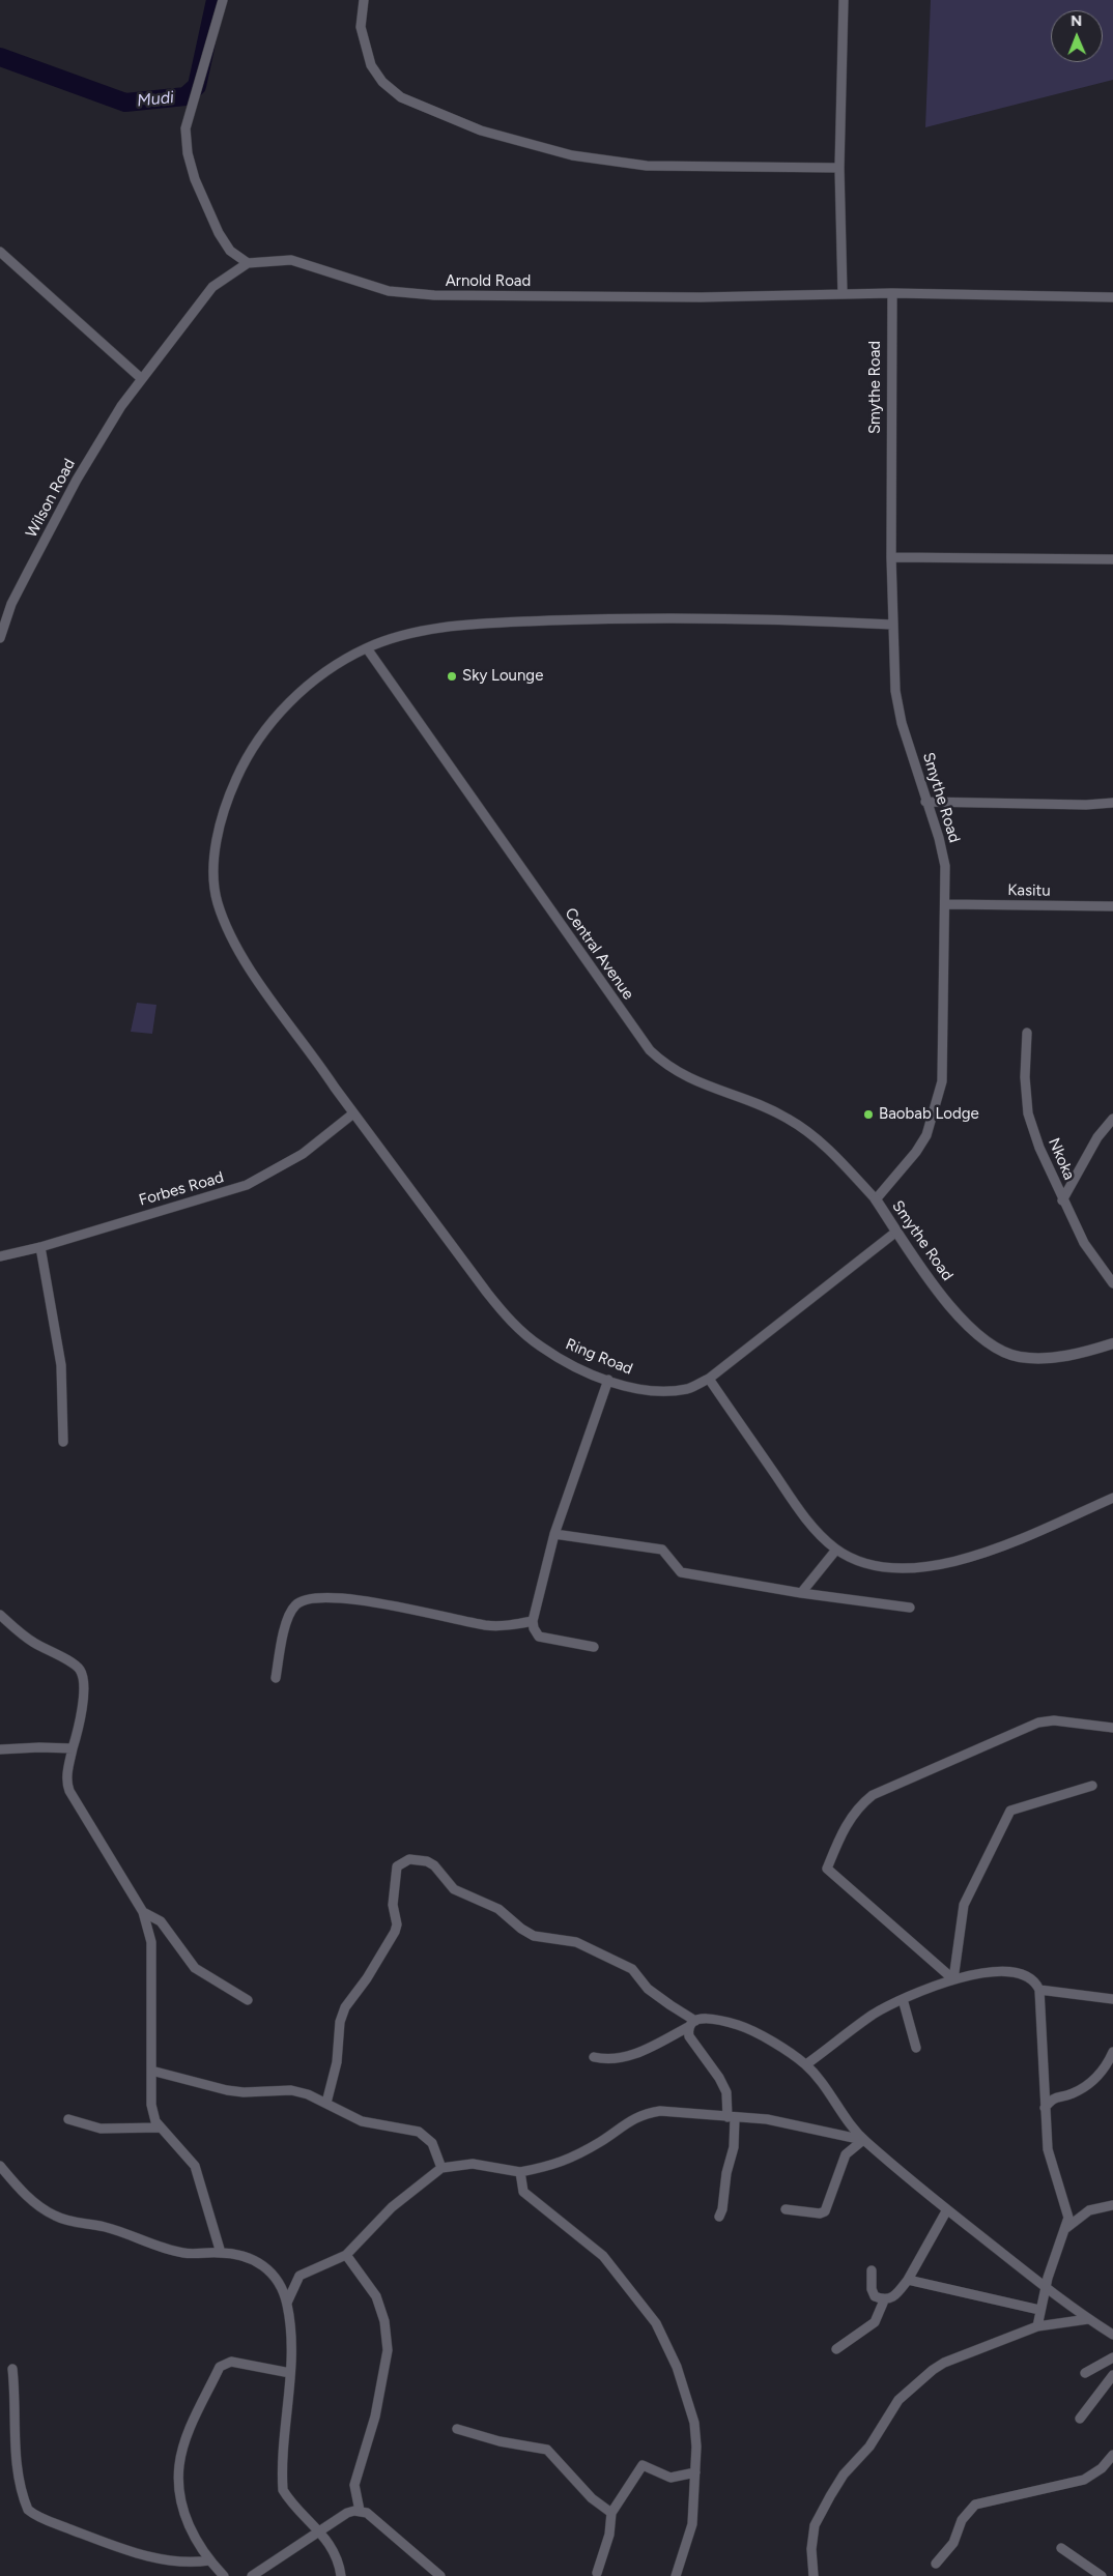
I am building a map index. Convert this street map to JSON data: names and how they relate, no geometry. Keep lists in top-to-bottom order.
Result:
{
  "streets": {
    "street": [
      "Arnold Road",
      "Smythe Road",
      "Wilson Road",
      "Kasitu",
      "Central Avenue",
      "Nkoka",
      "Forbes Road",
      "Ring Road"
    ]
  },
  "crossings": [
    ["Arnold Road", "Smythe Road"],
    ["Arnold Road", "Wilson Road"],
    ["Smythe Road", "Kasitu"],
    ["Smythe Road", "Central Avenue"],
    ["Smythe Road", "Ring Road"],
    ["Central Avenue", "Ring Road"],
    ["Forbes Road", "Ring Road"]
  ],
  "water": ["Mudi"],
  "places": ["Sky Lounge", "Baobab Lodge"],
  "north": "top"
}
